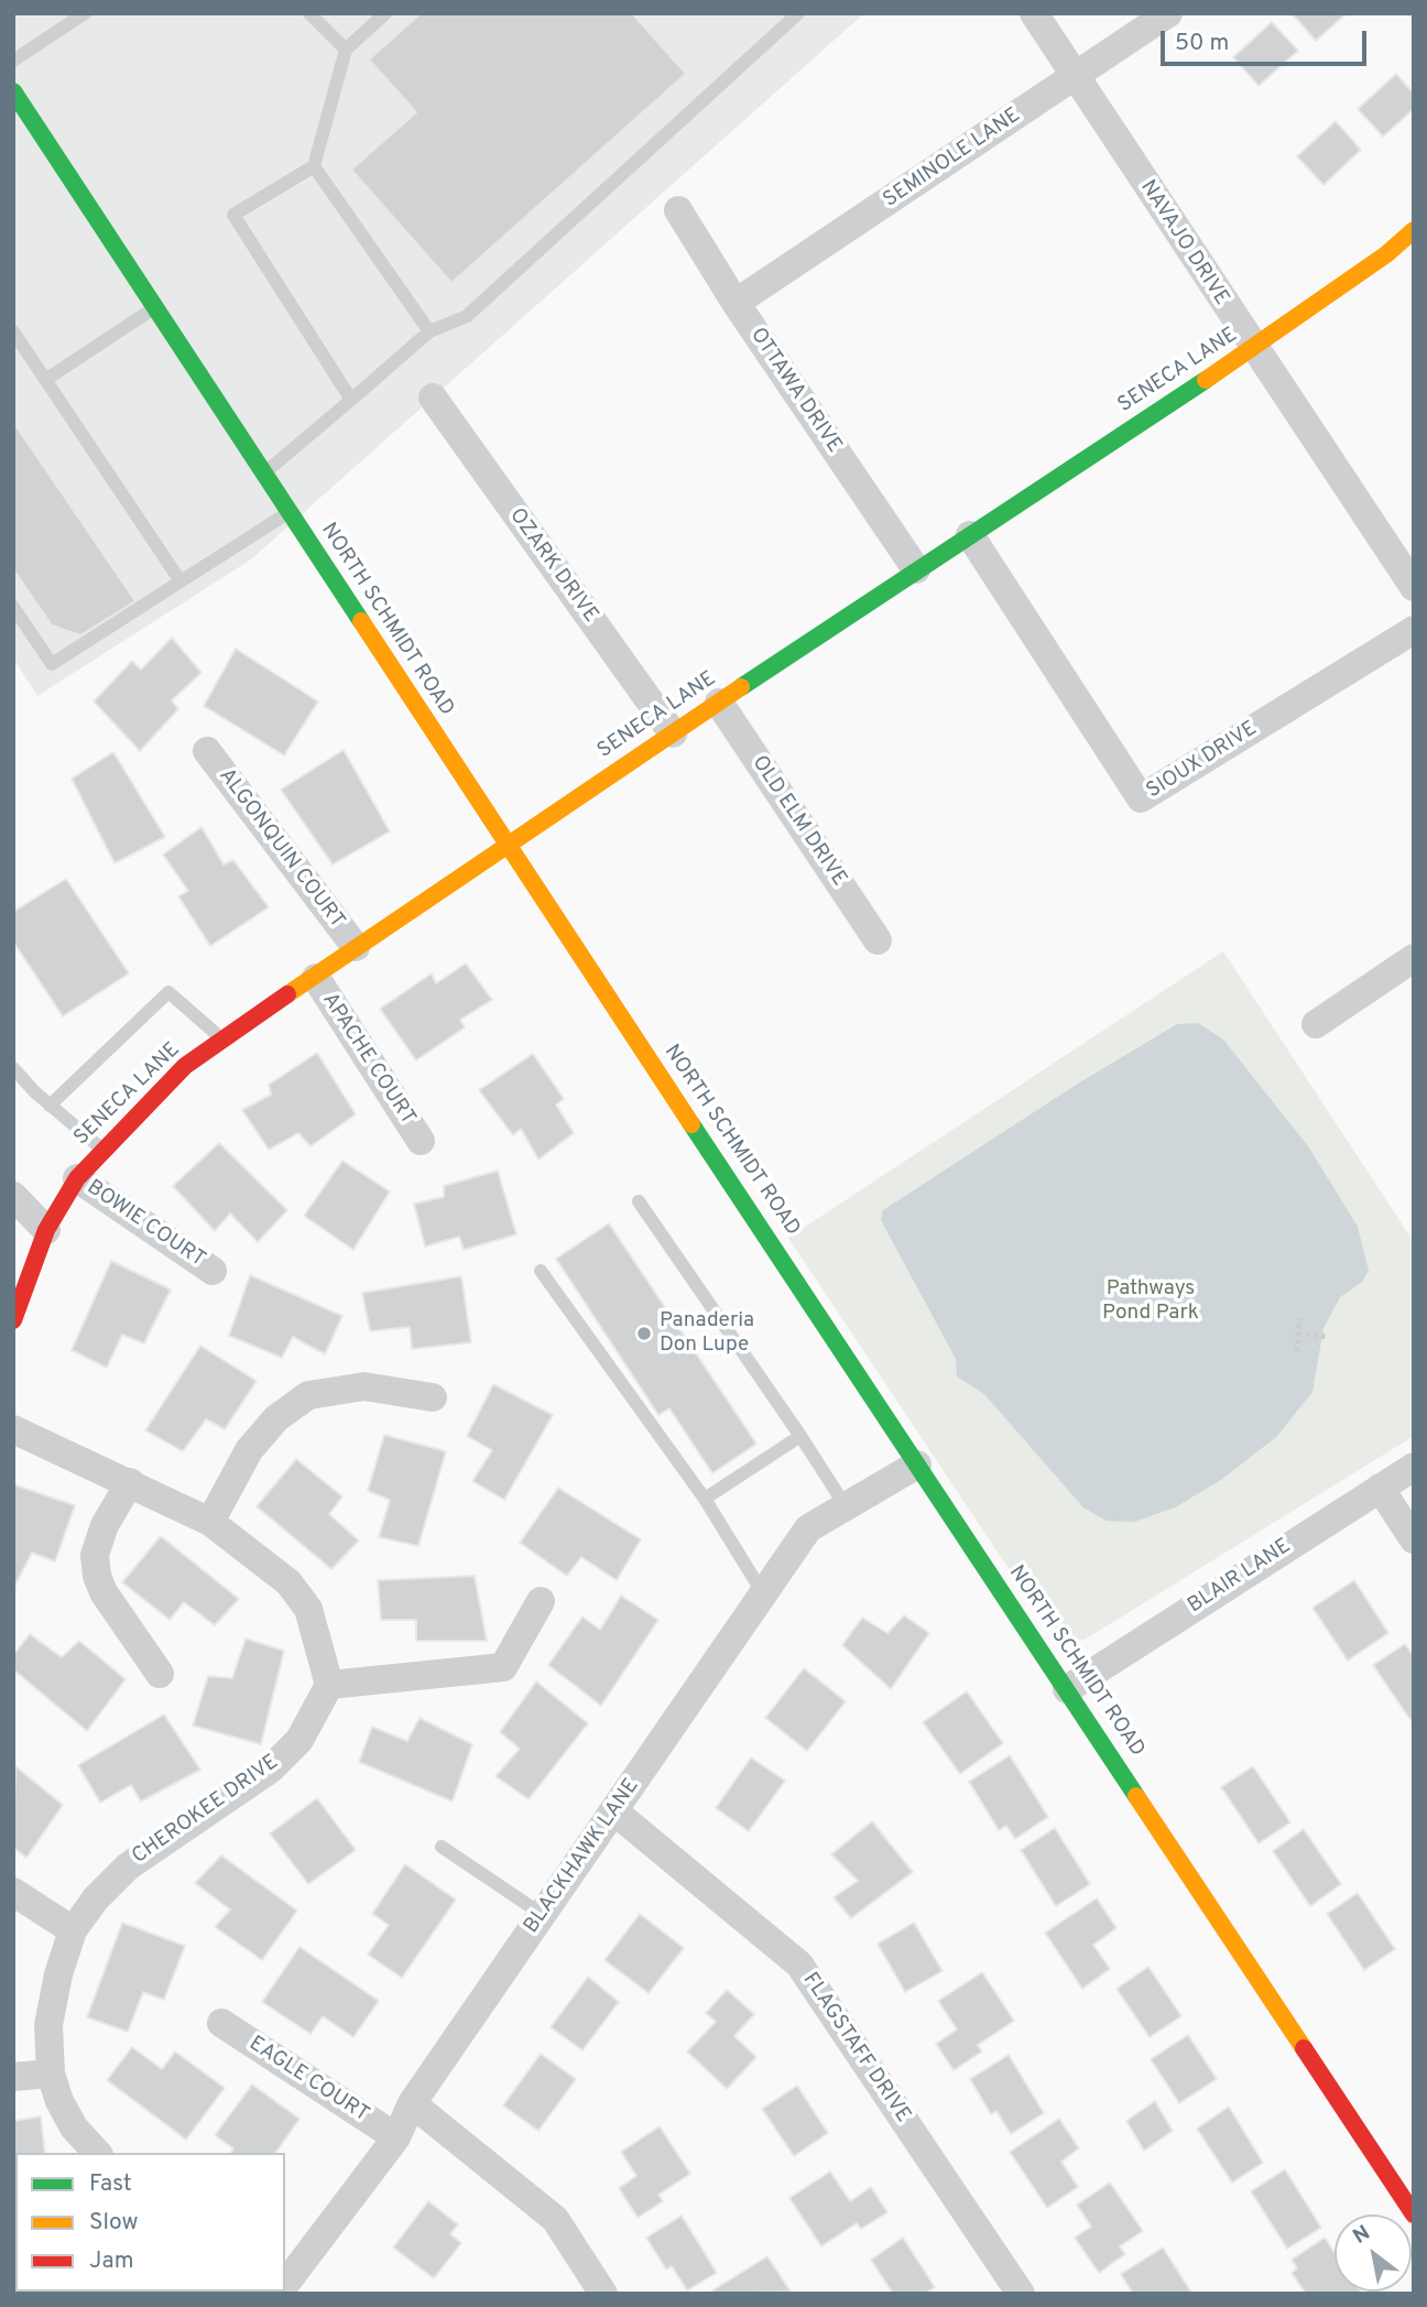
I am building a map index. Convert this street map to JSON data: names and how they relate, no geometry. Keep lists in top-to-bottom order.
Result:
{
  "streets": {
    "street": [
      "SEMINOLE LANE",
      "NAVAJO DRIVE",
      "SENECA LANE",
      "OTTAWA DRIVE",
      "OZARK DRIVE",
      "NORTH SCHMIDT ROAD",
      "SIOUX DRIVE",
      "OLD ELM DRIVE",
      "ALGONQUIN COURT",
      "APACHE COURT",
      "BOWIE COURT",
      "BLAIR LANE",
      "CHEROKEE DRIVE",
      "BLACKHAWK LANE",
      "FLAGSTAFF DRIVE",
      "EAGLE COURT"
    ]
  },
  "crossings": [
    ["SEMINOLE LANE", "NAVAJO DRIVE"],
    ["SEMINOLE LANE", "OTTAWA DRIVE"],
    ["NAVAJO DRIVE", "SENECA LANE"],
    ["SENECA LANE", "OTTAWA DRIVE"],
    ["SENECA LANE", "OZARK DRIVE"],
    ["SENECA LANE", "NORTH SCHMIDT ROAD"],
    ["SENECA LANE", "SIOUX DRIVE"],
    ["SENECA LANE", "OLD ELM DRIVE"],
    ["SENECA LANE", "ALGONQUIN COURT"],
    ["SENECA LANE", "APACHE COURT"],
    ["SENECA LANE", "BOWIE COURT"],
    ["NORTH SCHMIDT ROAD", "BLAIR LANE"],
    ["NORTH SCHMIDT ROAD", "BLACKHAWK LANE"],
    ["BLACKHAWK LANE", "FLAGSTAFF DRIVE"],
    ["BLACKHAWK LANE", "EAGLE COURT"]
  ],
  "parks": ["Pathways Pond Park"],
  "places": ["Panaderia Don Lupe"],
  "legend": ["Fast", "Slow", "Jam"],
  "scale_bar": "50 m",
  "north": "top left"
}
